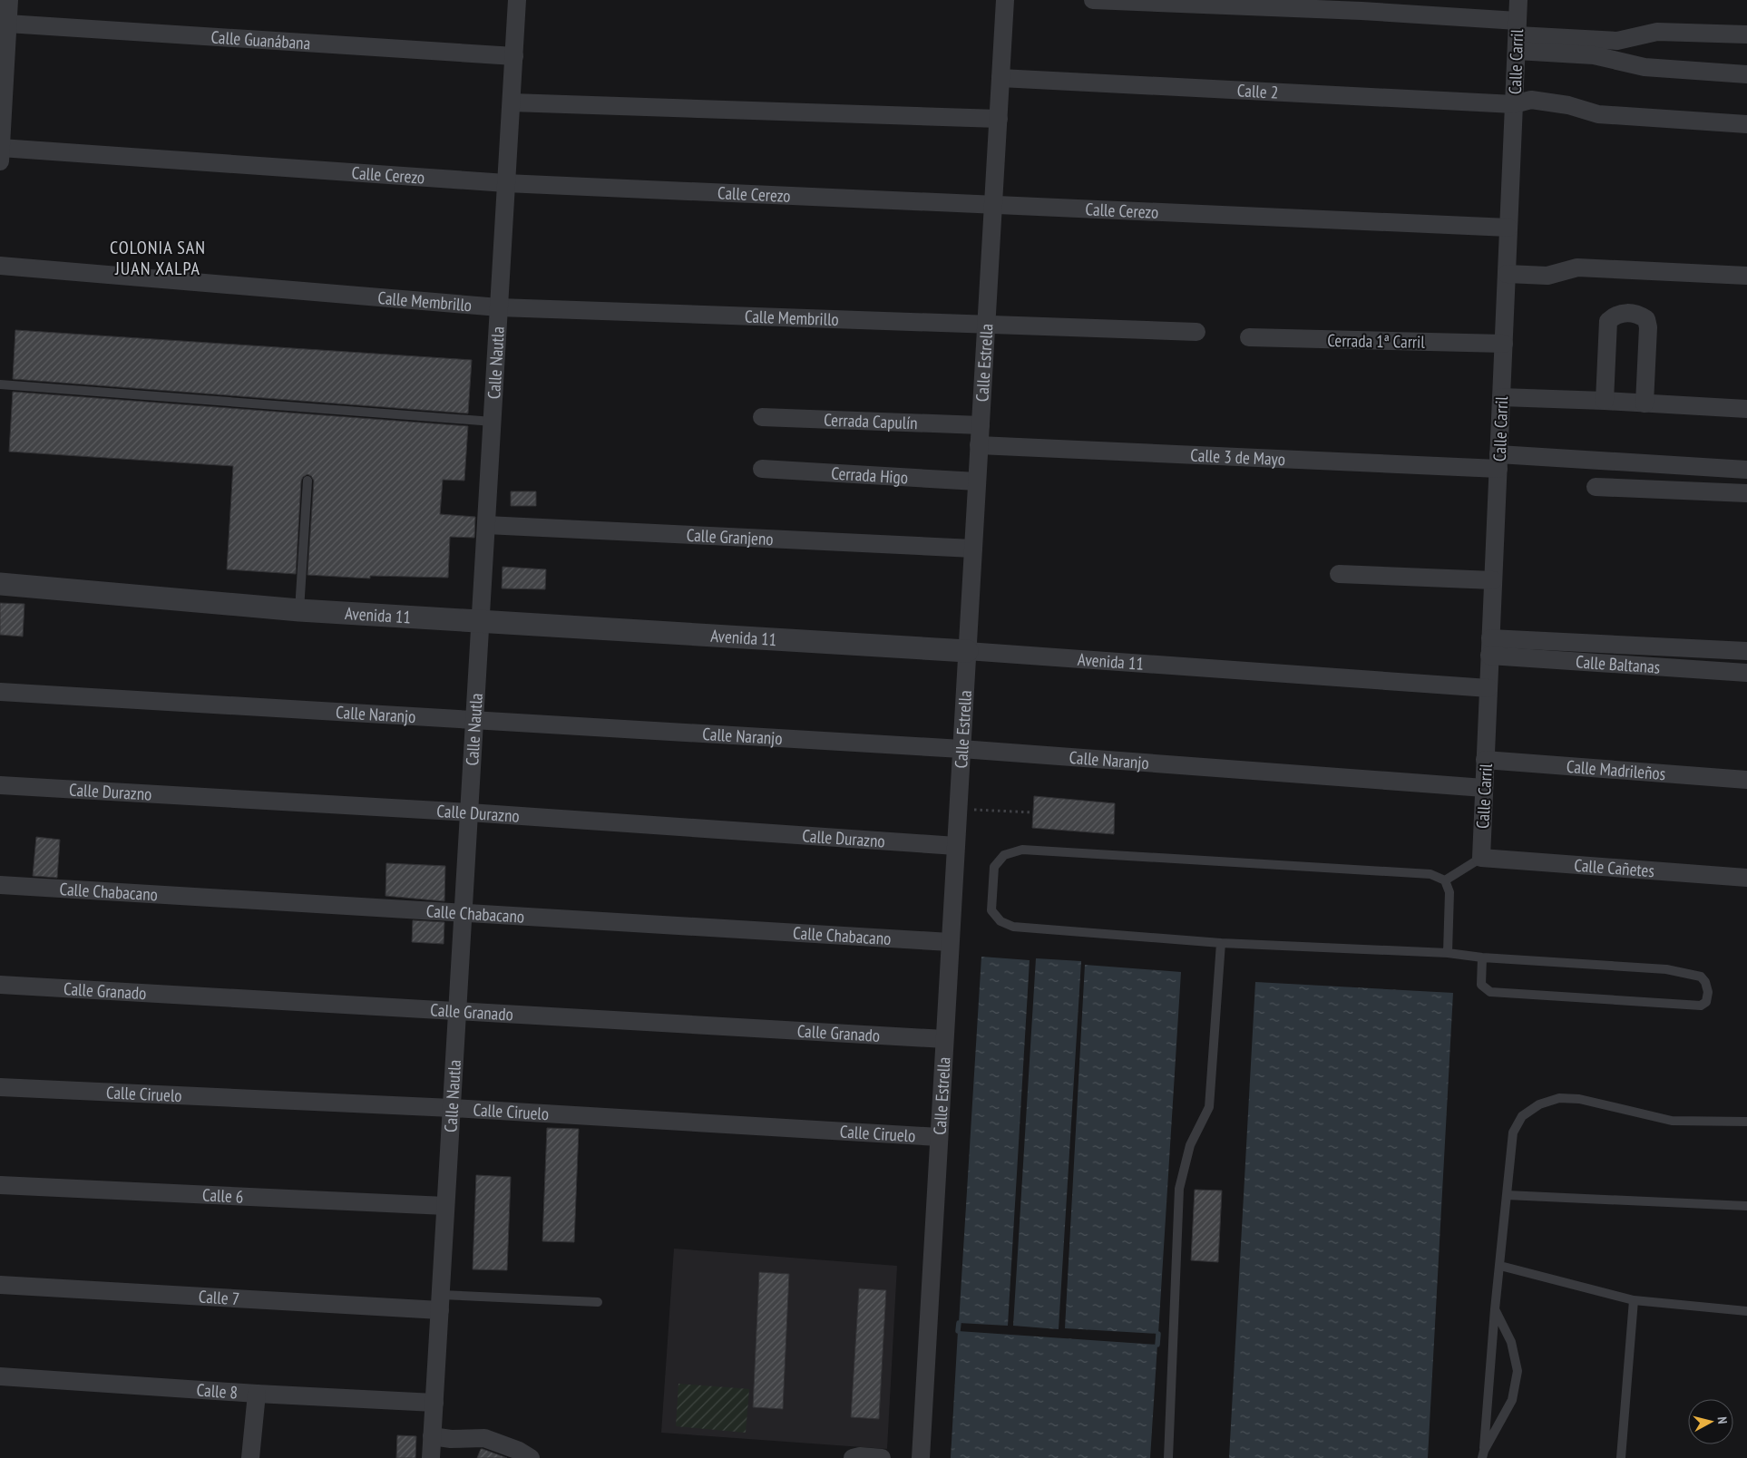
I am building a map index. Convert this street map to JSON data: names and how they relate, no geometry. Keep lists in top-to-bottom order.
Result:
{
  "streets": {
    "street": [
      "Calle Guanábana",
      "Calle Carril",
      "Calle 2",
      "Calle Cerezo",
      "Calle Membrillo",
      "Cerrada 1ª Carril",
      "Calle Nautla",
      "Calle Estrella",
      "Cerrada Capulín",
      "Calle 3 de Mayo",
      "Cerrada Higo",
      "Calle Granjeno",
      "Avenida 11",
      "Calle Baltanas",
      "Calle Naranjo",
      "Calle Madrileños",
      "Calle Durazno",
      "Calle Cañetes",
      "Calle Chabacano",
      "Calle Granado",
      "Calle Ciruelo",
      "Calle 6",
      "Calle 7",
      "Calle 8"
    ]
  },
  "crossings": [
    ["Calle Guanábana", "Calle Nautla"],
    ["Calle Carril", "Calle 2"],
    ["Calle Carril", "Calle Cerezo"],
    ["Calle Carril", "Cerrada 1ª Carril"],
    ["Calle Carril", "Calle 3 de Mayo"],
    ["Calle Carril", "Avenida 11"],
    ["Calle Carril", "Calle Baltanas"],
    ["Calle Carril", "Calle Naranjo"],
    ["Calle Carril", "Calle Madrileños"],
    ["Calle Carril", "Calle Cañetes"],
    ["Calle 2", "Calle Estrella"],
    ["Calle Cerezo", "Calle Nautla"],
    ["Calle Cerezo", "Calle Estrella"],
    ["Calle Membrillo", "Calle Nautla"],
    ["Calle Membrillo", "Calle Estrella"],
    ["Calle Nautla", "Calle Granjeno"],
    ["Calle Nautla", "Avenida 11"],
    ["Calle Nautla", "Calle Naranjo"],
    ["Calle Nautla", "Calle Durazno"],
    ["Calle Nautla", "Calle Chabacano"],
    ["Calle Nautla", "Calle Granado"],
    ["Calle Nautla", "Calle Ciruelo"],
    ["Calle Nautla", "Calle 6"],
    ["Calle Nautla", "Calle 7"],
    ["Calle Nautla", "Calle 8"],
    ["Calle Estrella", "Cerrada Capulín"],
    ["Calle Estrella", "Calle 3 de Mayo"],
    ["Calle Estrella", "Cerrada Higo"],
    ["Calle Estrella", "Calle Granjeno"],
    ["Calle Estrella", "Avenida 11"],
    ["Calle Estrella", "Calle Naranjo"],
    ["Calle Estrella", "Calle Durazno"],
    ["Calle Estrella", "Calle Chabacano"],
    ["Calle Estrella", "Calle Granado"],
    ["Calle Estrella", "Calle Ciruelo"]
  ],
  "districts": ["COLONIA SAN JUAN XALPA"],
  "north": "right"
}
